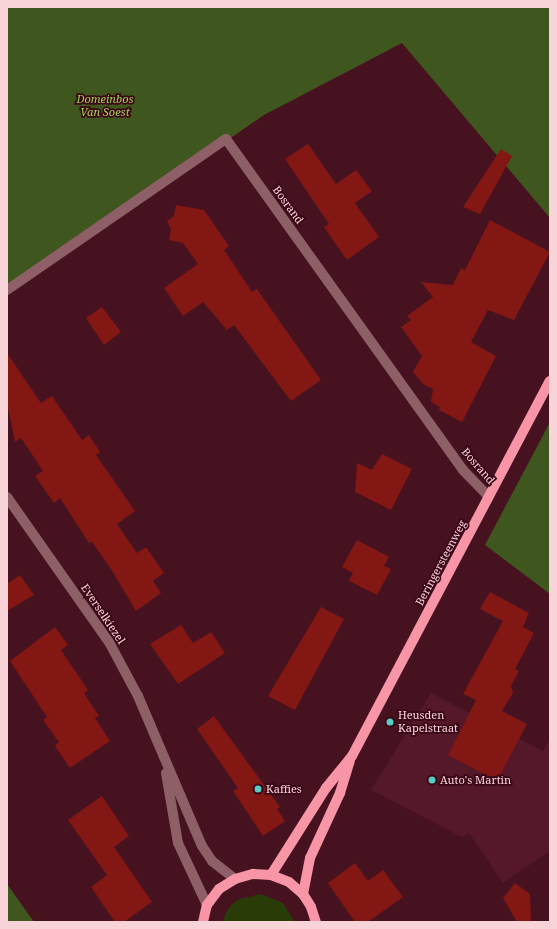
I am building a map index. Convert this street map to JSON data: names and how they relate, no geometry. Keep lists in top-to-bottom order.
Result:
{
  "streets": {
    "main road": ["Beringersteenweg"],
    "street": ["Bosrand", "Everselkiezel"]
  },
  "crossings": [
    ["Bosrand", "Beringersteenweg"]
  ],
  "parks": ["Domeinbos Van Soest"],
  "places": ["Heusden Kapelstraat", "Auto's Martin", "Kaffies"]
}
